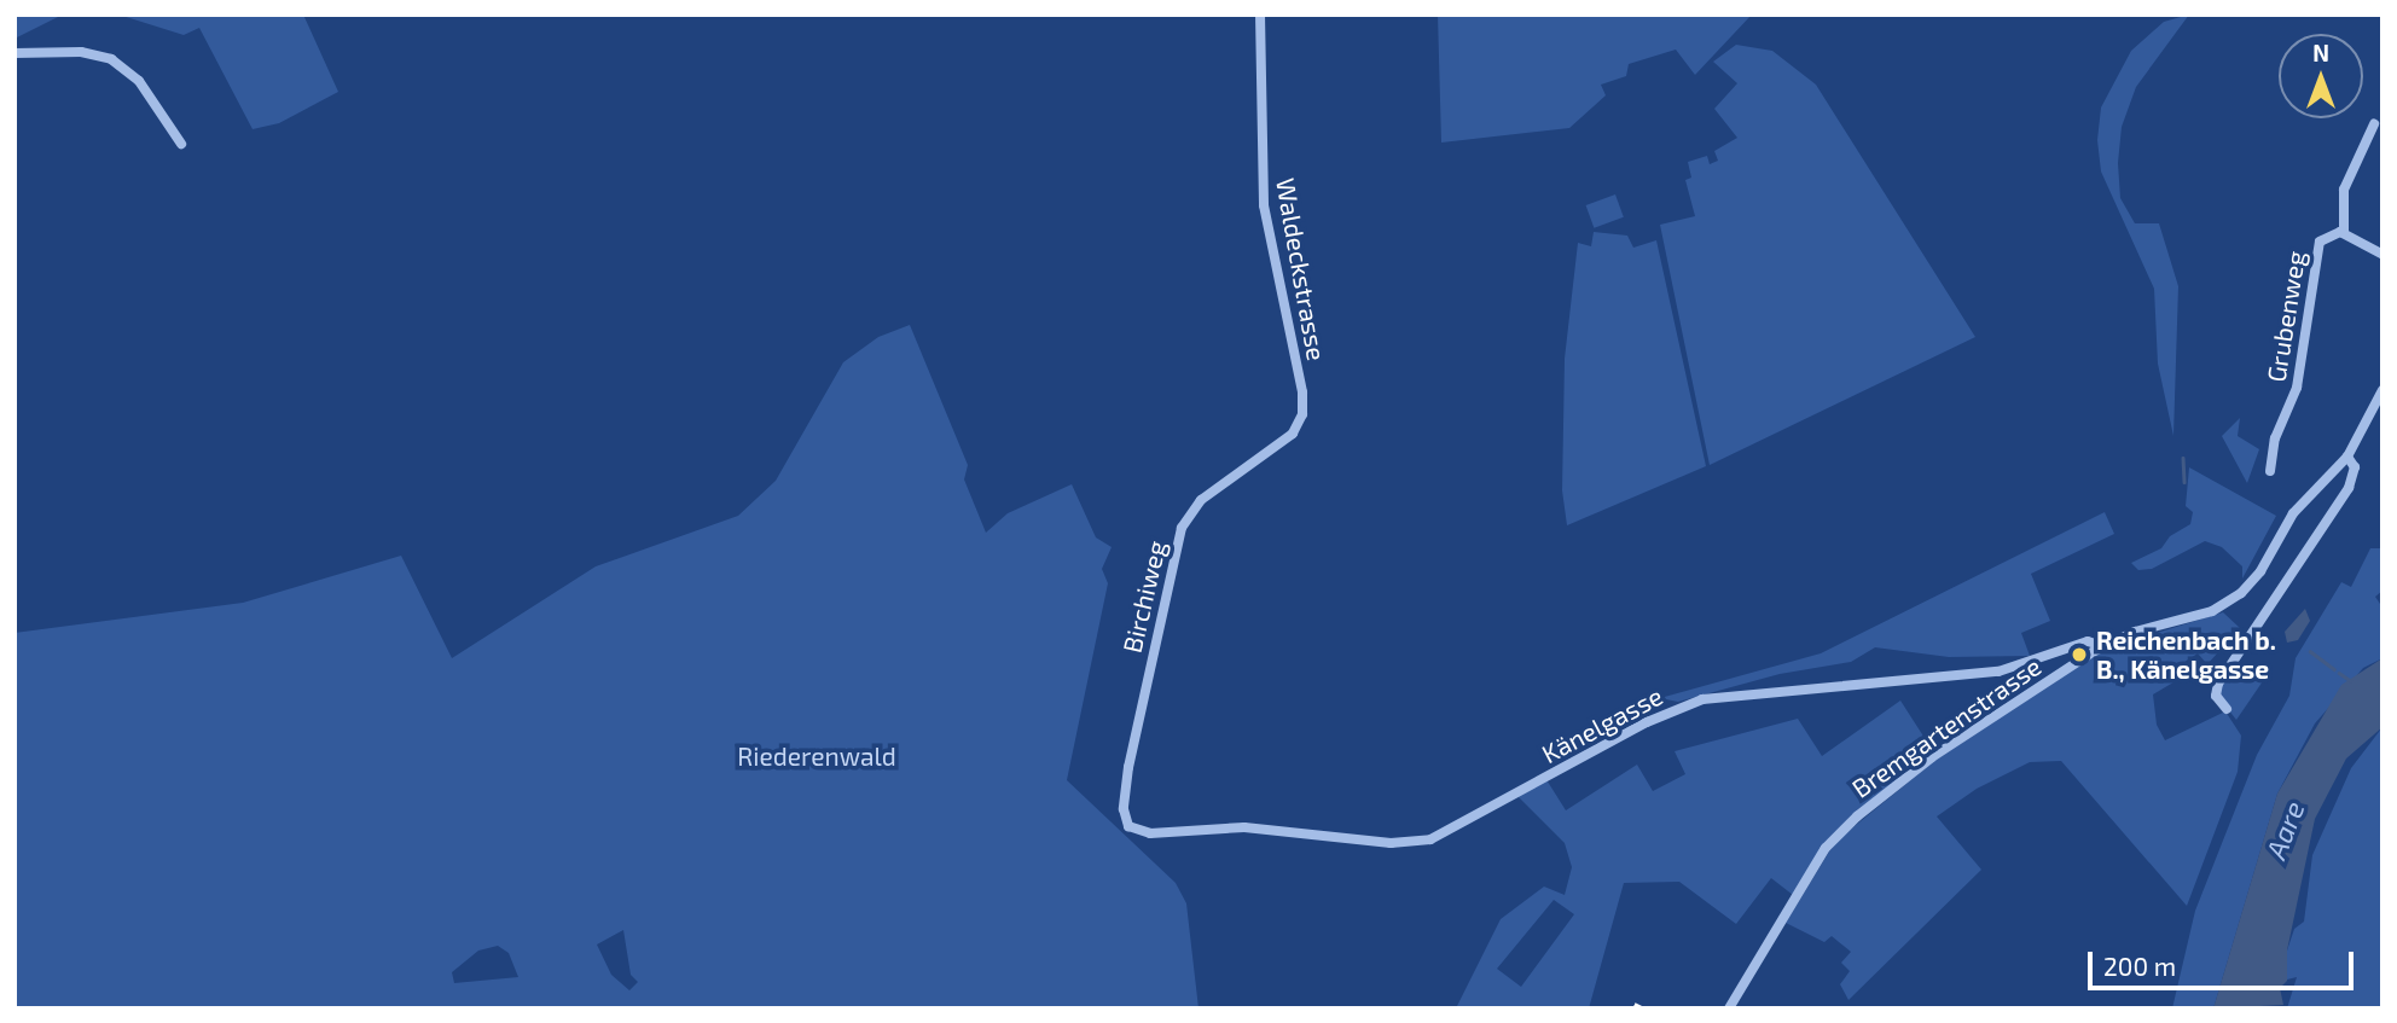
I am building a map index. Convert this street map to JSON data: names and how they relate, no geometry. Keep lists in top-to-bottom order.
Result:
{
  "streets": {
    "street": [
      "Waldeckstrasse",
      "Grubenweg",
      "Birchiweg",
      "Känelgasse",
      "Bremgartenstrasse"
    ]
  },
  "crossings": [
    ["Waldeckstrasse", "Birchiweg"],
    ["Birchiweg", "Känelgasse"],
    ["Känelgasse", "Bremgartenstrasse"]
  ],
  "water": ["Aare"],
  "parks": ["Riederenwald"],
  "places": ["Reichenbach b. B., Känelgasse"],
  "scale_bar": "200 m",
  "north": "top"
}
